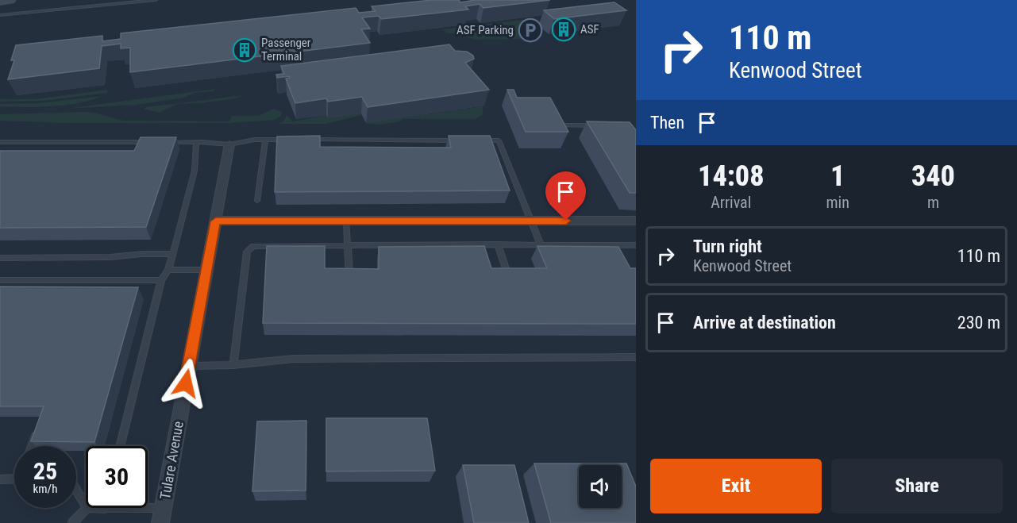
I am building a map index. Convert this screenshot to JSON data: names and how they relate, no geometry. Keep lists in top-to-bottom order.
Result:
{
  "streets": {
    "street": ["Tulare Avenue"]
  },
  "places": {
    "building": ["ASF", "Passenger Terminal"],
    "parking": ["ASF Parking"]
  },
  "page": {
    "turn": ["110 m", "Kenwood Street"],
    "then": "Then",
    "eta": [
      "14:08",
      "Arrival",
      "1",
      "min",
      "340",
      "m"
    ],
    "list": [
      {
        "name": "Turn right",
        "note": "Kenwood Street",
        "value": "110 m"
      },
      {
        "name": "Arrive at destination",
        "value": "230 m"
      }
    ],
    "speed": "25 km/h",
    "limit": "30",
    "buttons": ["Exit", "Share"]
  }
}
